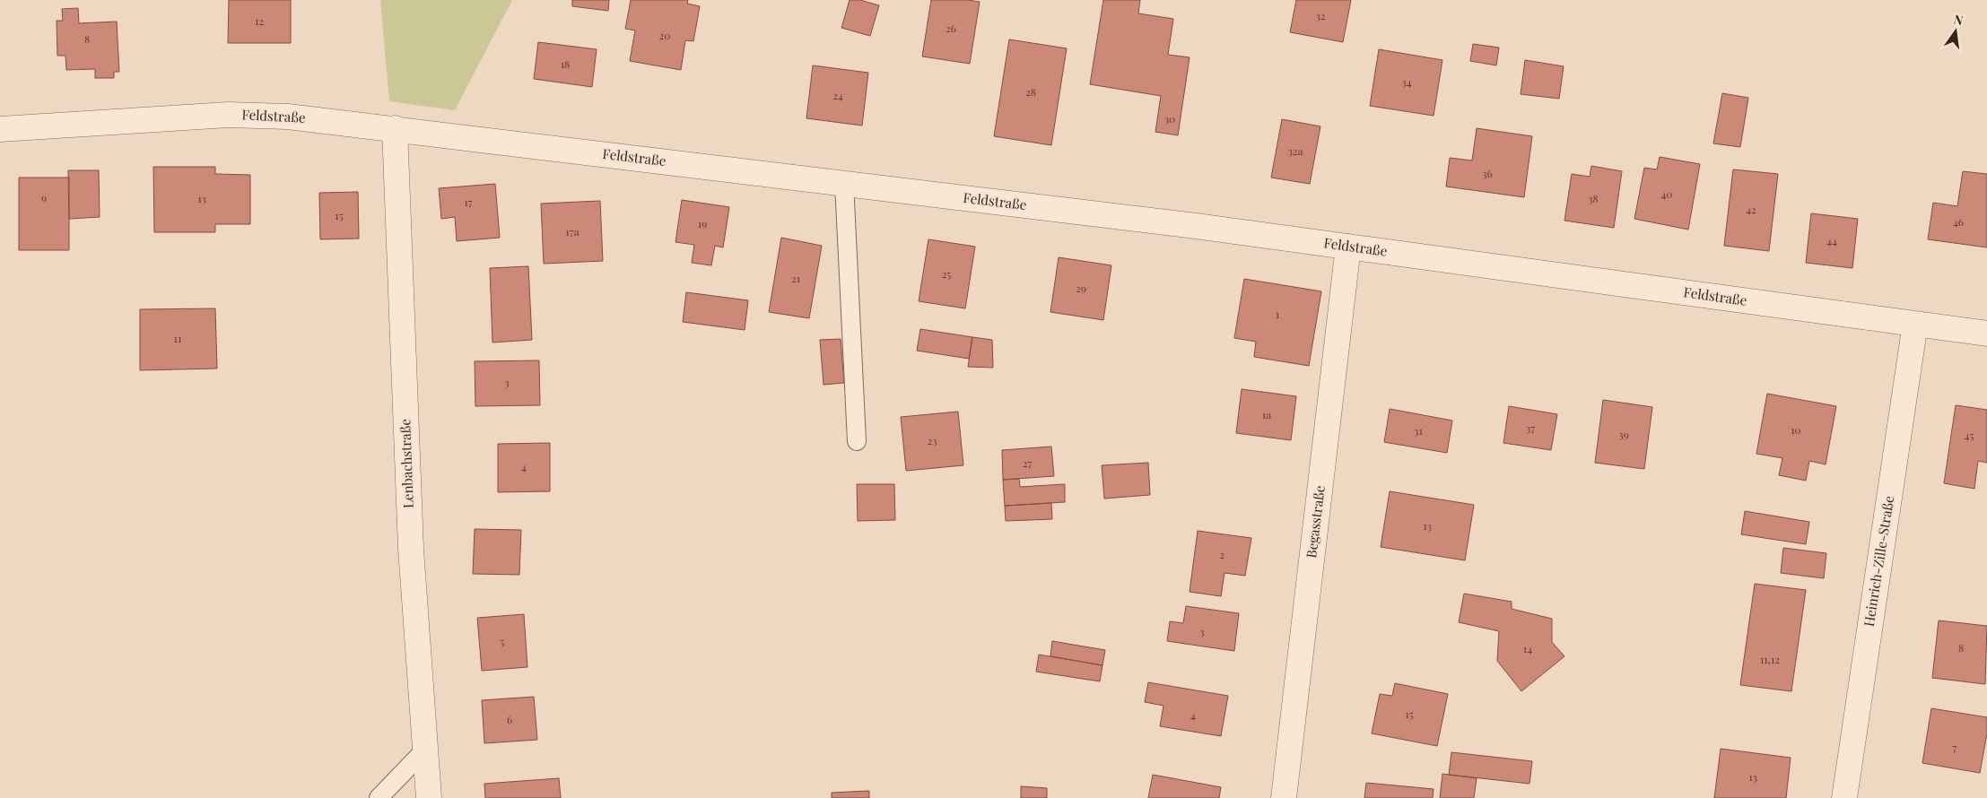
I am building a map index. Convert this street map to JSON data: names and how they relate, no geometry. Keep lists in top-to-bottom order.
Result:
{
  "streets": {
    "street": [
      "Feldstraße",
      "Lenbachstraße",
      "Begasstraße",
      "Heinrich-Zille-Straße"
    ]
  },
  "crossings": [
    ["Feldstraße", "Lenbachstraße"],
    ["Feldstraße", "Begasstraße"],
    ["Feldstraße", "Heinrich-Zille-Straße"]
  ],
  "house_numbers": [
    "32",
    "12",
    "26",
    "20",
    "8",
    "18",
    "34",
    "28",
    "24",
    "30",
    "32a",
    "36",
    "40",
    "9",
    "13",
    "38",
    "17",
    "42",
    "15",
    "46",
    "19",
    "17a",
    "44",
    "25",
    "21",
    "29",
    "1",
    "11",
    "3",
    "1a",
    "37",
    "10",
    "31",
    "39",
    "45",
    "23",
    "27",
    "4",
    "13",
    "2",
    "3",
    "5",
    "8",
    "14",
    "11,12",
    "15",
    "4",
    "6",
    "7",
    "13"
  ],
  "north": "top"
}
